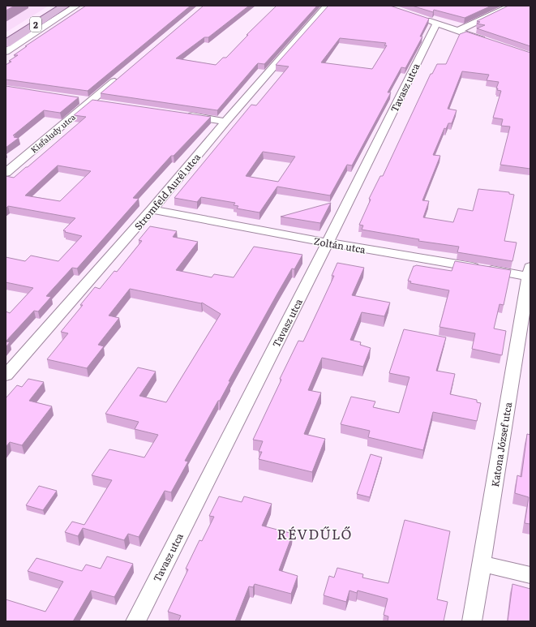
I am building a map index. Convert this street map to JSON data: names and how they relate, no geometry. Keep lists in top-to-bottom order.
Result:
{
  "streets": {
    "main road": ["2"],
    "street": [
      "Tavasz utca",
      "Kisfaludy utca",
      "Stromfeld Aurél utca",
      "Zoltán utca",
      "Katona József utca"
    ]
  },
  "crossings": [
    ["Tavasz utca", "Zoltán utca"],
    ["Stromfeld Aurél utca", "Zoltán utca"],
    ["Zoltán utca", "Katona József utca"]
  ],
  "districts": ["RÉVDŰLŐ"]
}
